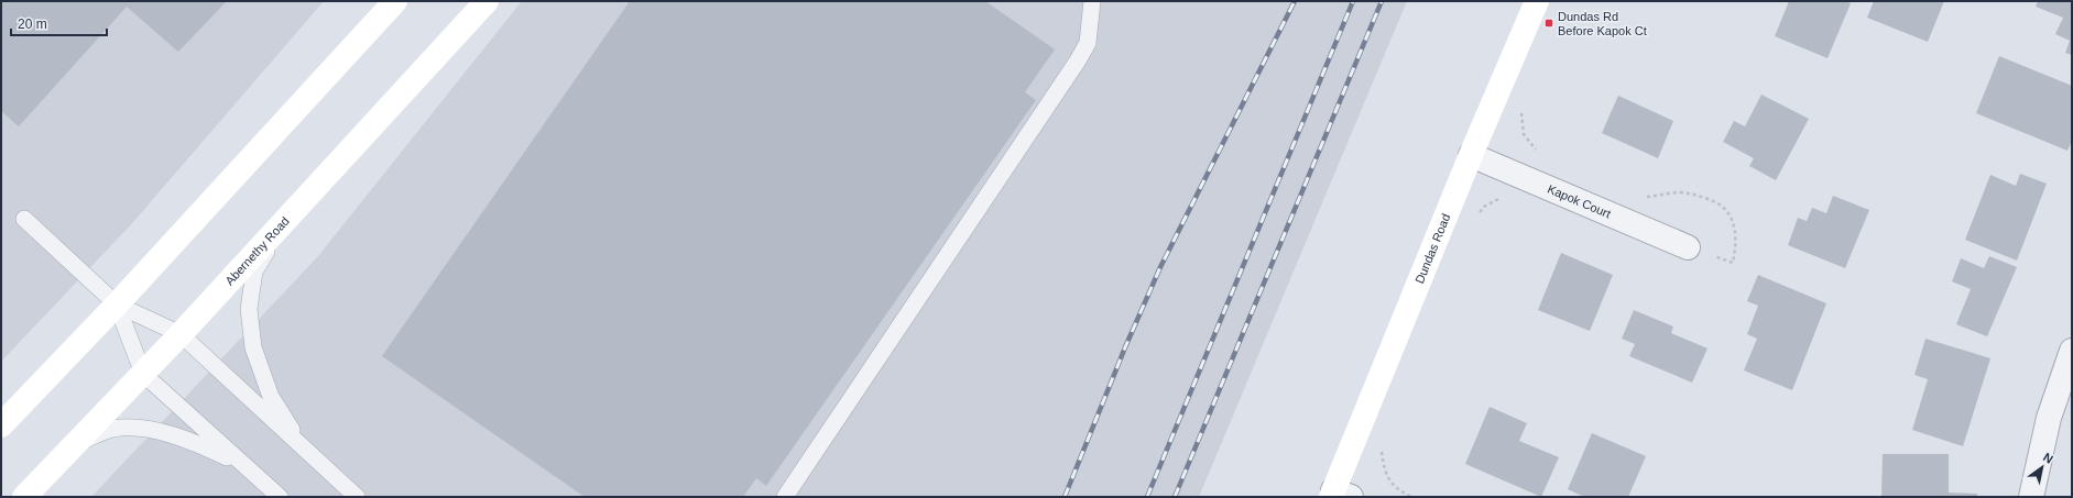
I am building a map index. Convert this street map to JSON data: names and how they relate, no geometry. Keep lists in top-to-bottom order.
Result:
{
  "streets": {
    "main road": ["Dundas Road", "Abernethy Road"],
    "street": ["Kapok Court"]
  },
  "crossings": [
    ["Kapok Court", "Dundas Road"]
  ],
  "places": {
    "transit": ["Dundas Rd Before Kapok Ct"]
  },
  "scale_bar": "20 m",
  "north": "top right"
}
